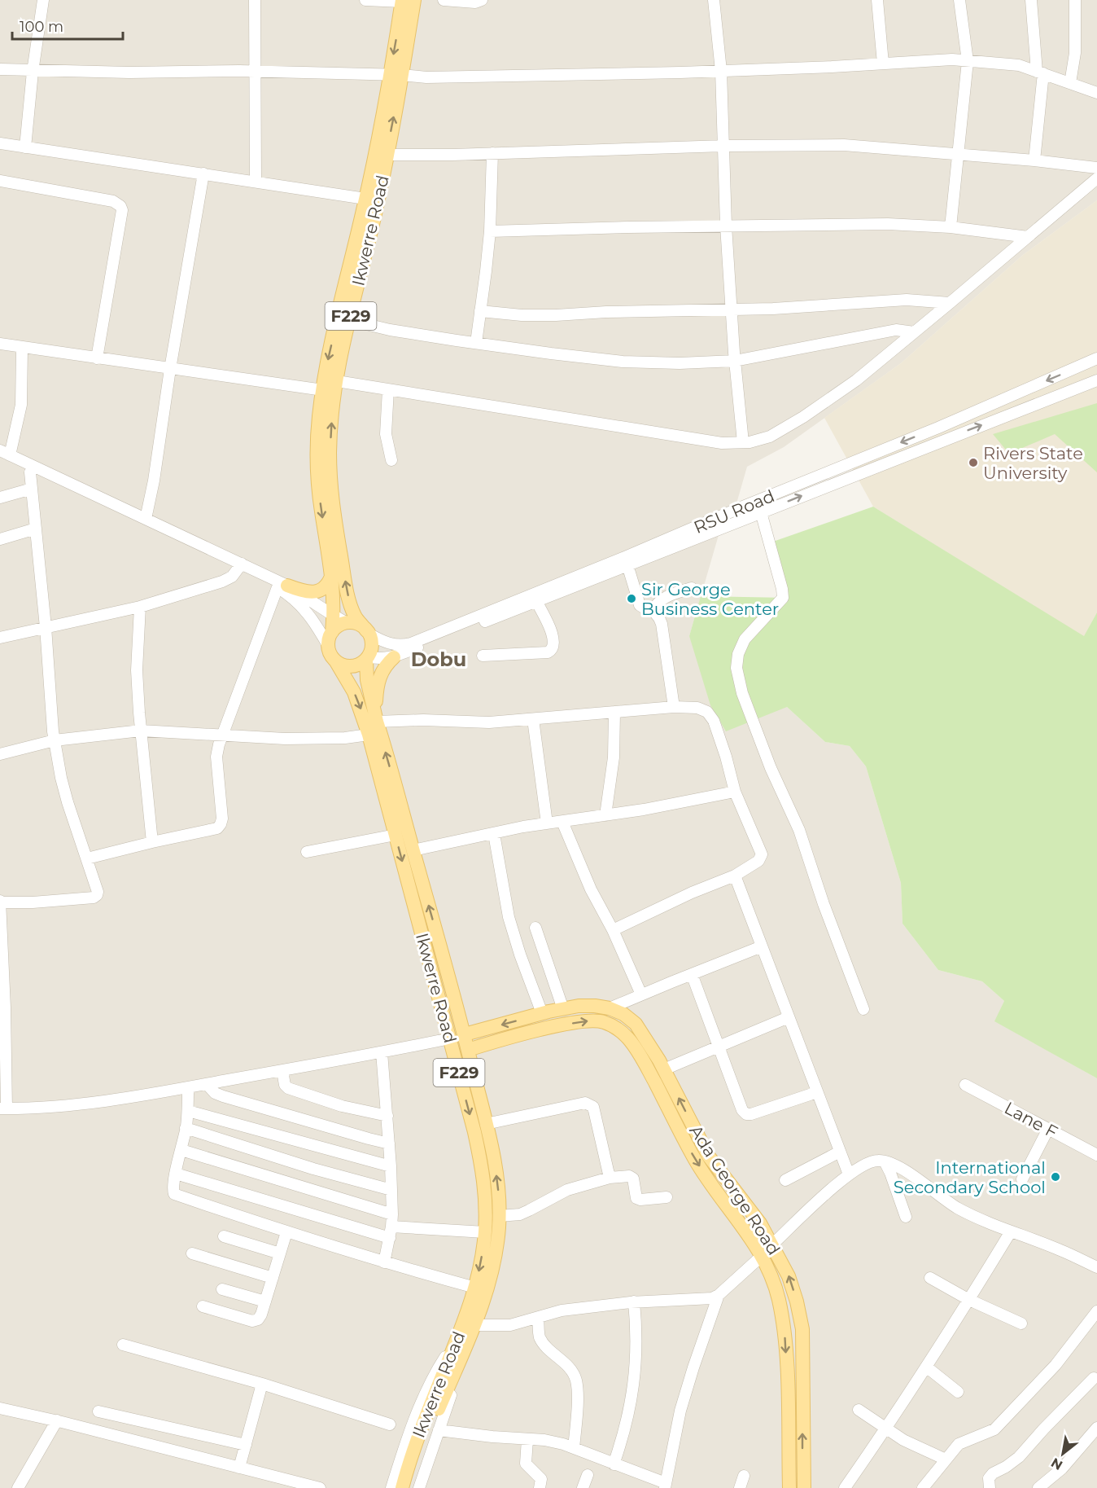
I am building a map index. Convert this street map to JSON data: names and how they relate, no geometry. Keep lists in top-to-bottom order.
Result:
{
  "streets": {
    "main road": ["Ikwerre Road", "F229", "Ada George Road"],
    "street": ["RSU Road", "Lane F"]
  },
  "crossings": [
    ["Ikwerre Road", "F229"],
    ["Ikwerre Road", "RSU Road"],
    ["Ikwerre Road", "Ada George Road"],
    ["F229", "RSU Road"]
  ],
  "districts": ["Dobu"],
  "places": ["Rivers State University", "Sir George Business Center", "International Secondary School"],
  "scale_bar": "100 m",
  "north": "bottom left"
}
